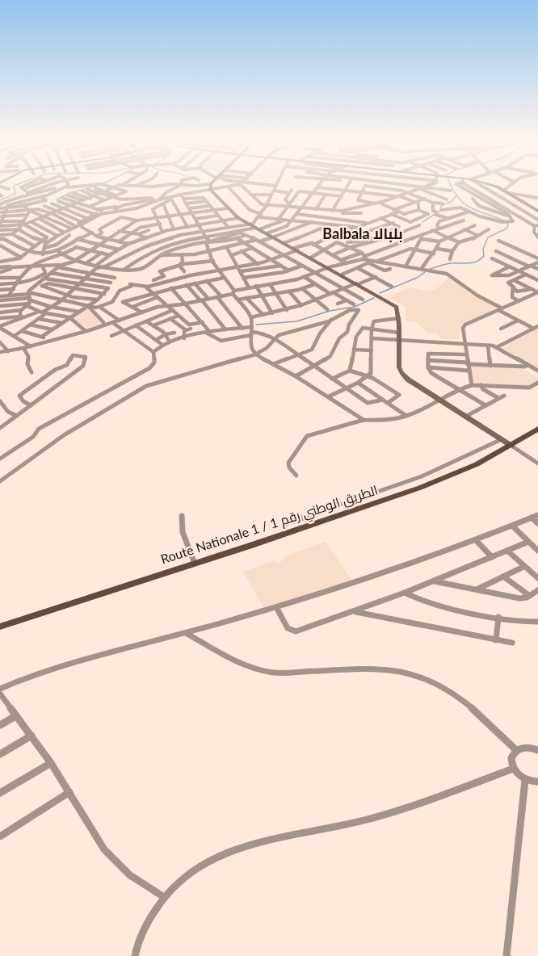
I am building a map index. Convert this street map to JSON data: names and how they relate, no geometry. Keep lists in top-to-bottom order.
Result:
{
  "streets": {
    "main road": ["Route Nationale 1 / الطريق الوطني رقم 1"]
  },
  "districts": ["Balbala بلبالا"]
}
